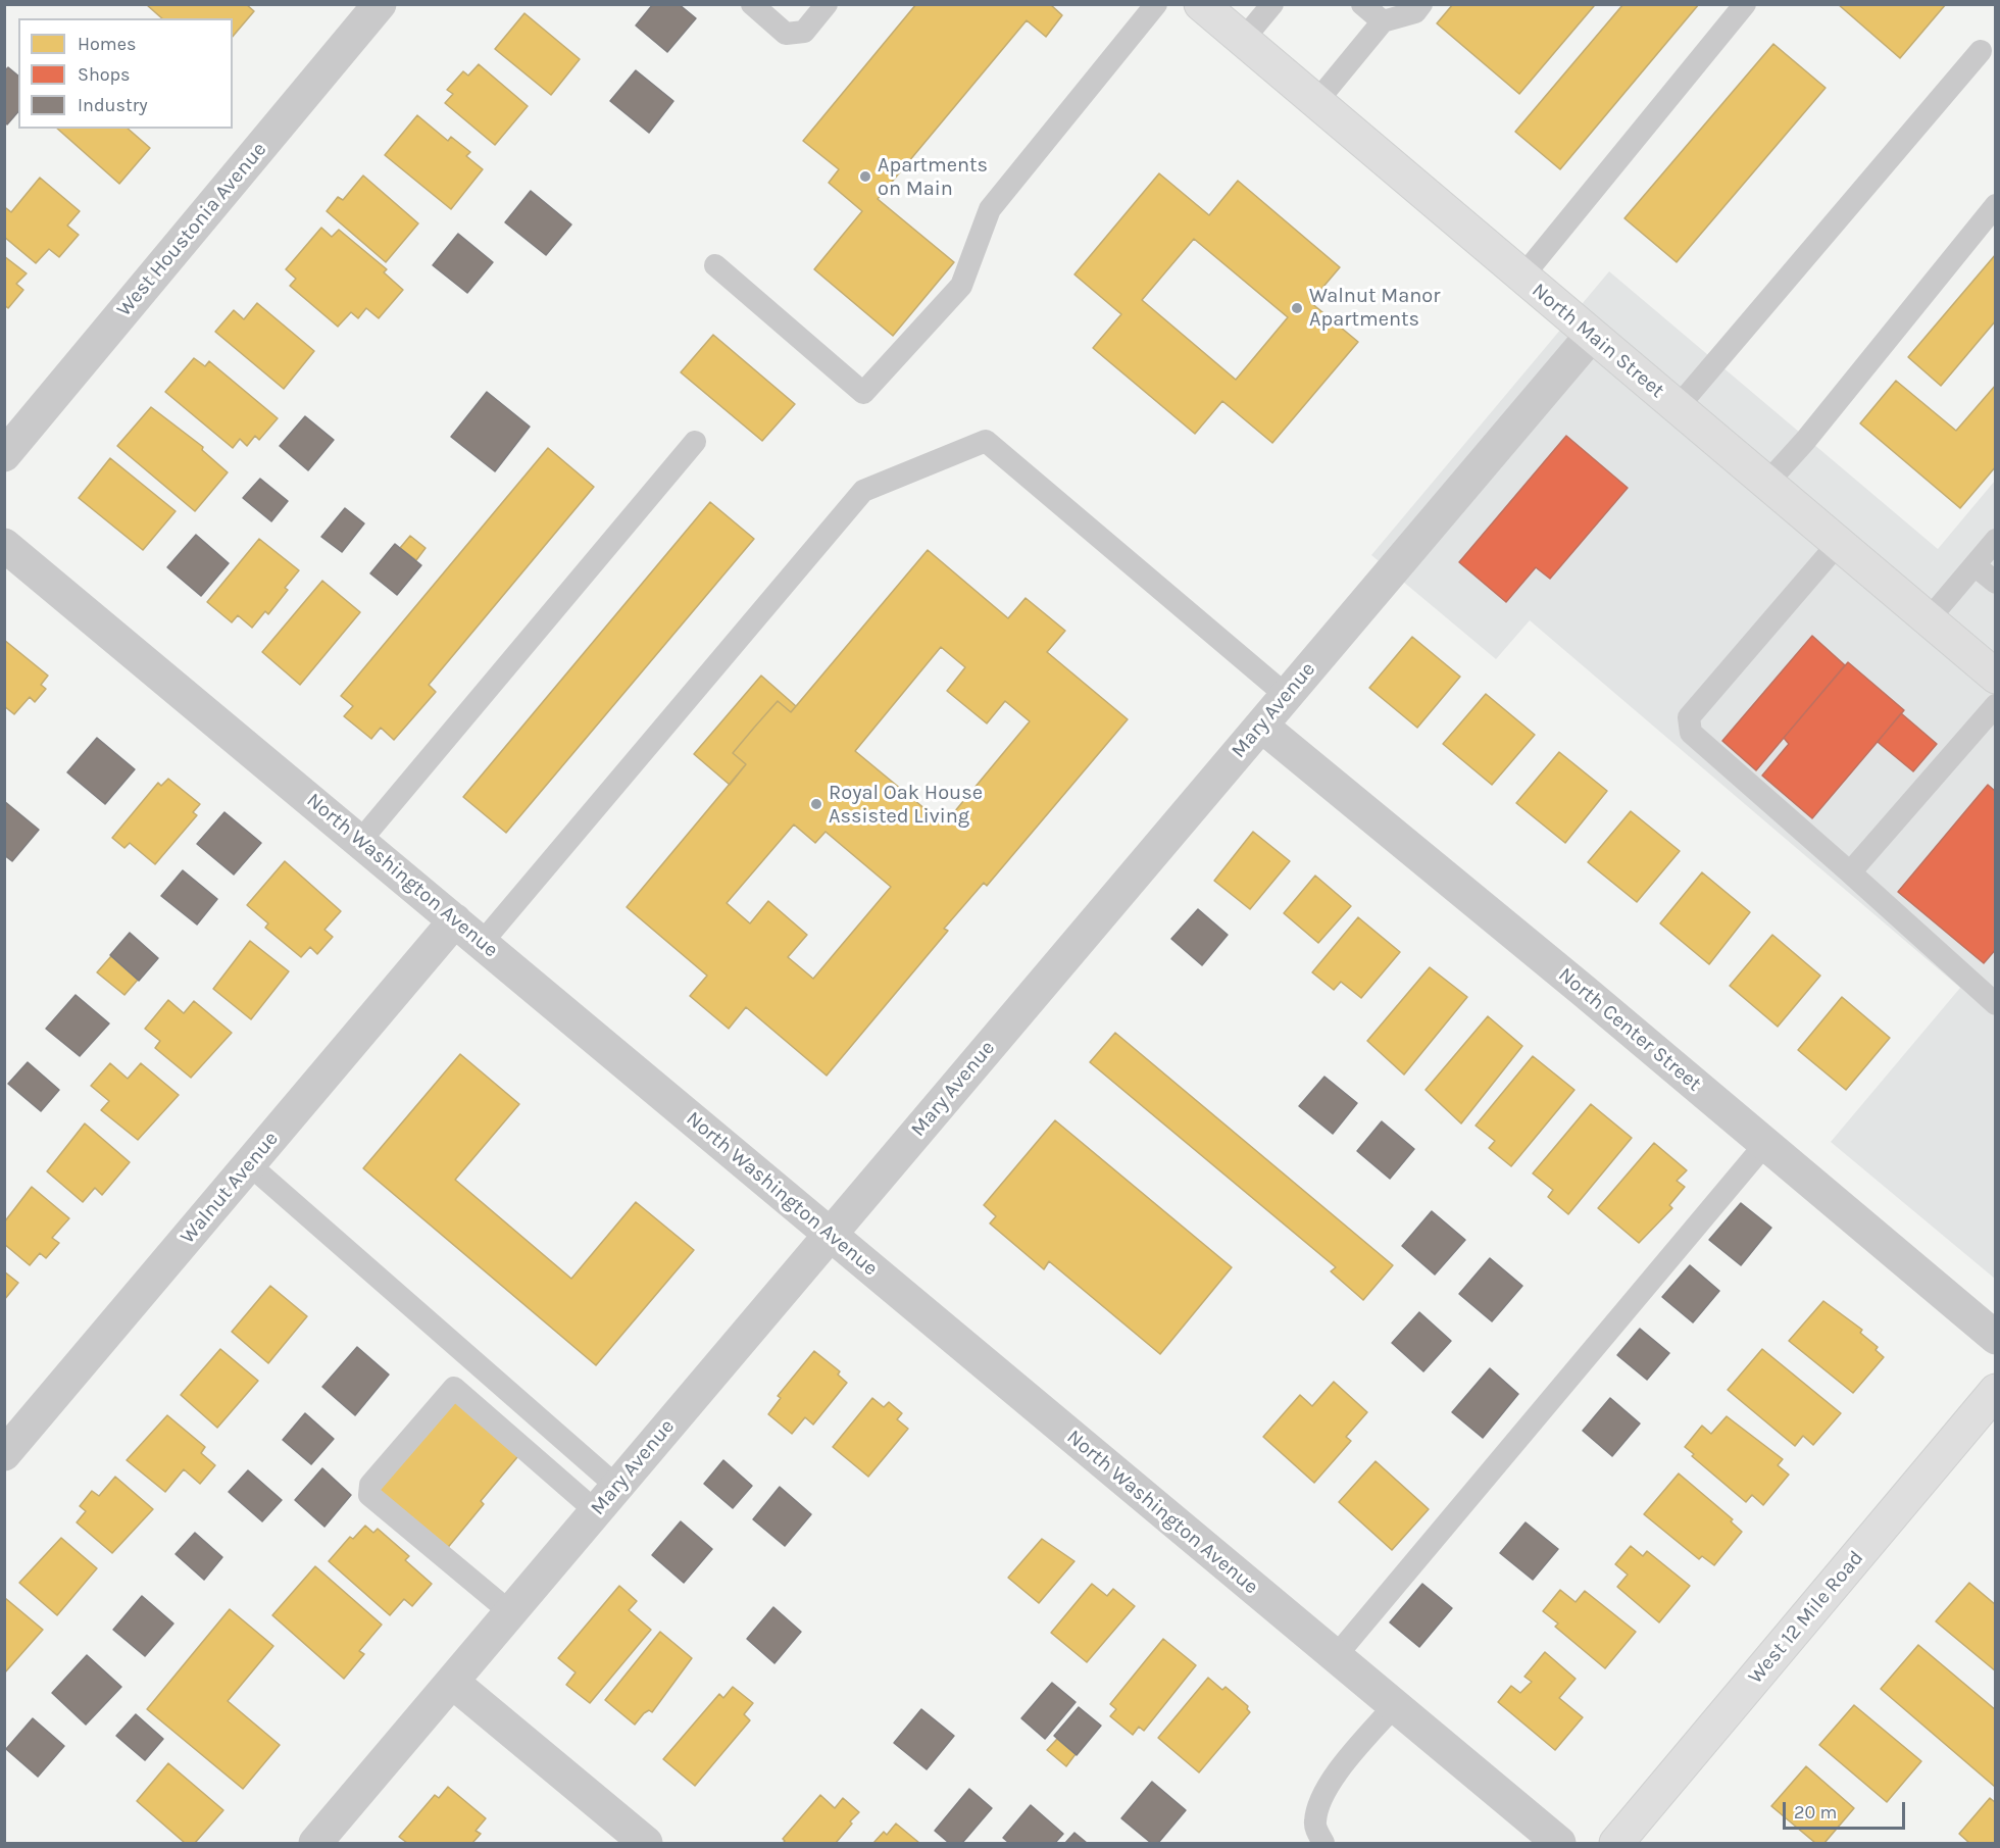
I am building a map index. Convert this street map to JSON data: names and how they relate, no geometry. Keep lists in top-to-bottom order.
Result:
{
  "streets": {
    "main road": ["North Main Street", "West 12 Mile Road"],
    "street": [
      "West Houstonia Avenue",
      "Mary Avenue",
      "North Washington Avenue",
      "North Center Street",
      "Walnut Avenue"
    ]
  },
  "crossings": [
    ["North Main Street", "Mary Avenue"],
    ["Mary Avenue", "North Washington Avenue"],
    ["Mary Avenue", "North Center Street"],
    ["North Washington Avenue", "Walnut Avenue"]
  ],
  "places": ["Apartments on Main", "Walnut Manor Apartments", "Royal Oak House Assisted Living"],
  "legend": ["Homes", "Shops", "Industry"],
  "scale_bar": "20 m"
}
